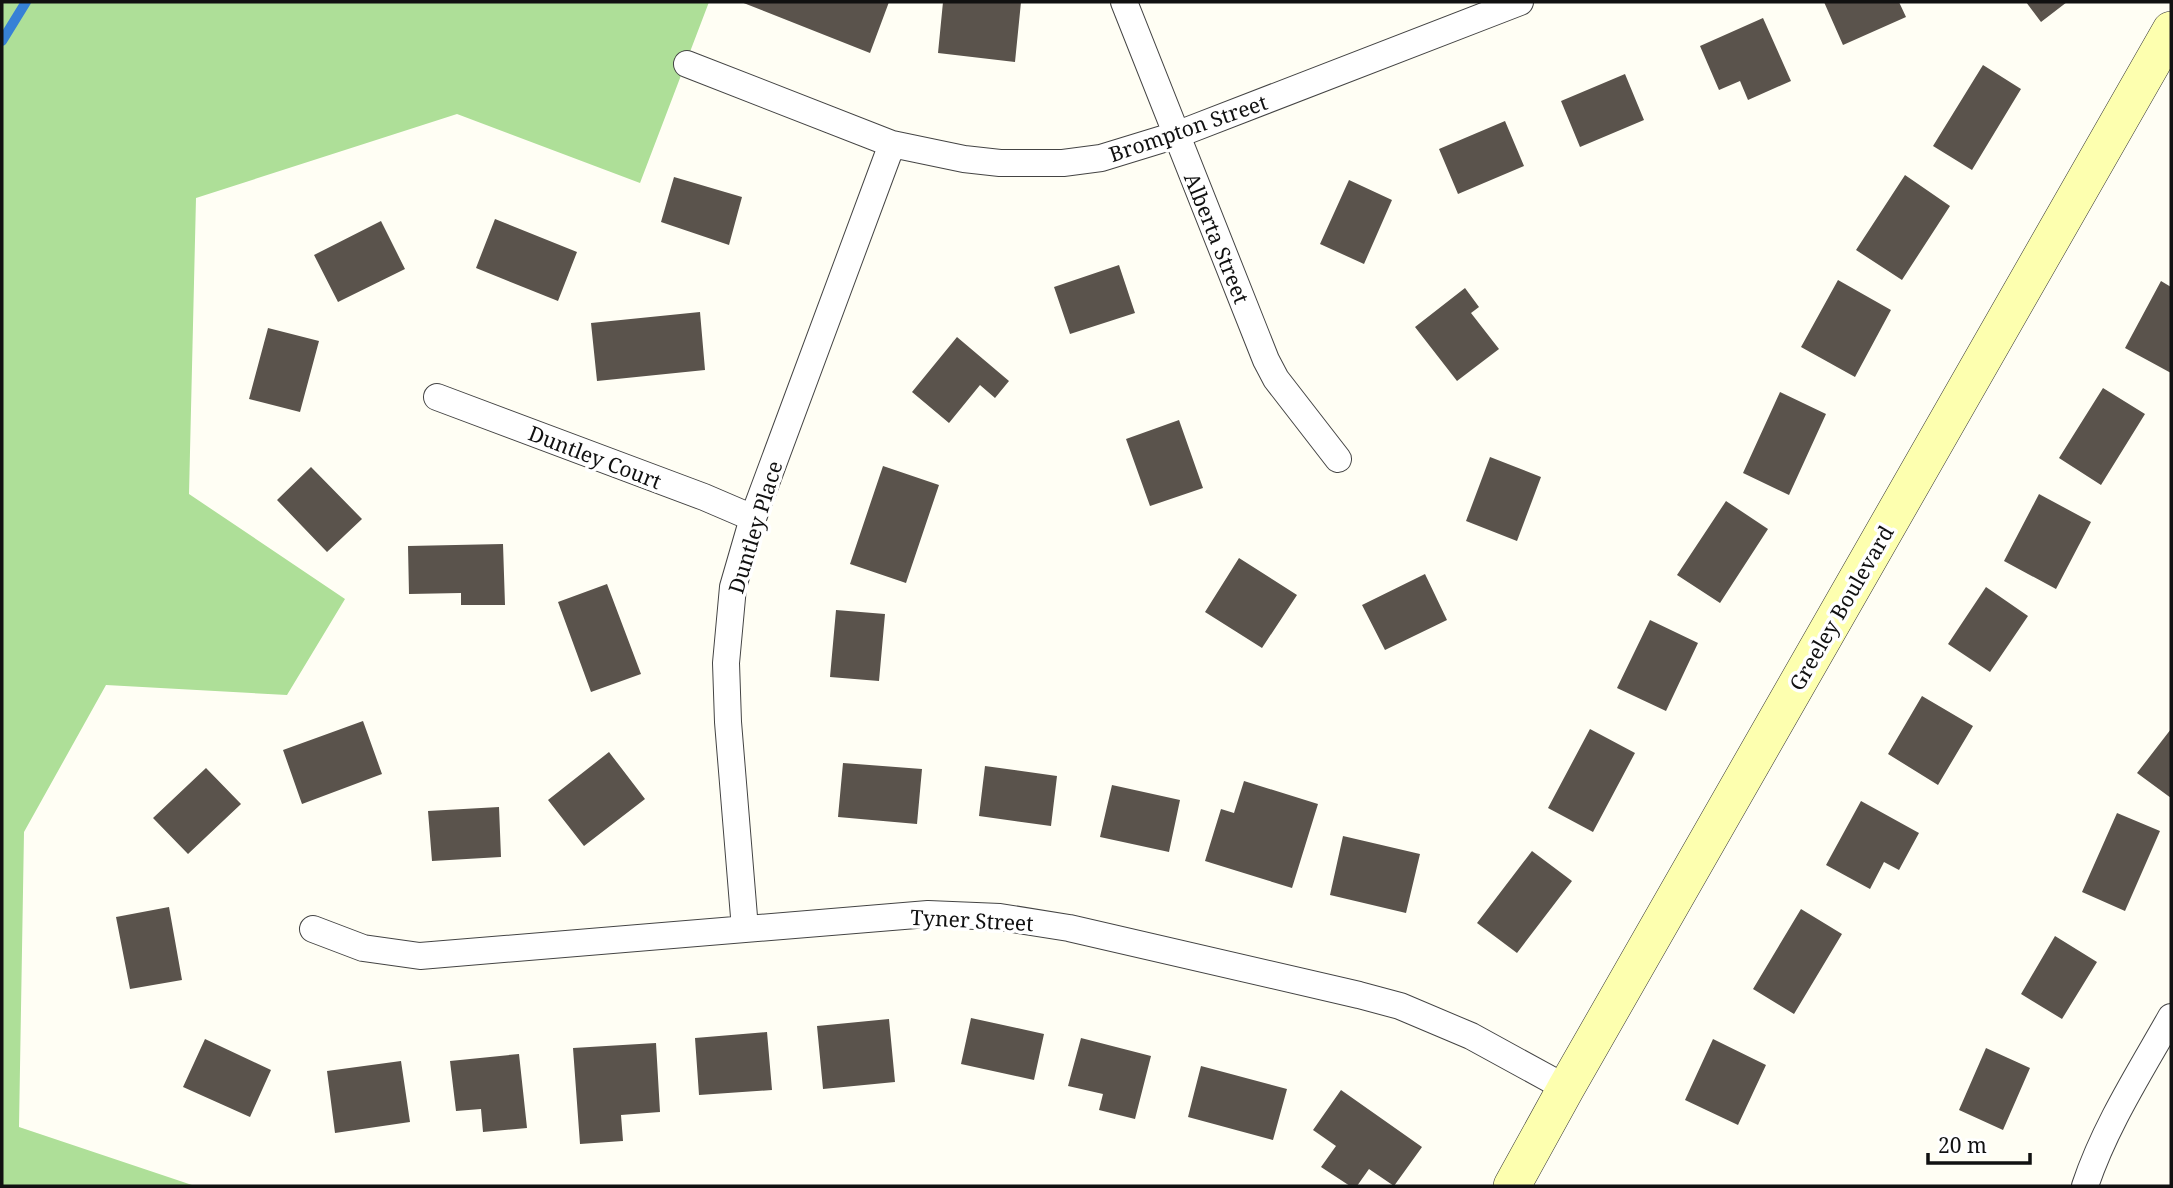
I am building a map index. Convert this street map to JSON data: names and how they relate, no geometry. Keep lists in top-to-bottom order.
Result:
{
  "streets": {
    "street": [
      "Brompton Street",
      "Alberta Street",
      "Duntley Court",
      "Duntley Place",
      "Greeley Boulevard",
      "Tyner Street"
    ]
  },
  "crossings": [
    ["Brompton Street", "Alberta Street"],
    ["Brompton Street", "Duntley Place"],
    ["Duntley Court", "Duntley Place"],
    ["Duntley Place", "Tyner Street"],
    ["Greeley Boulevard", "Tyner Street"]
  ],
  "scale_bar": "20 m"
}
